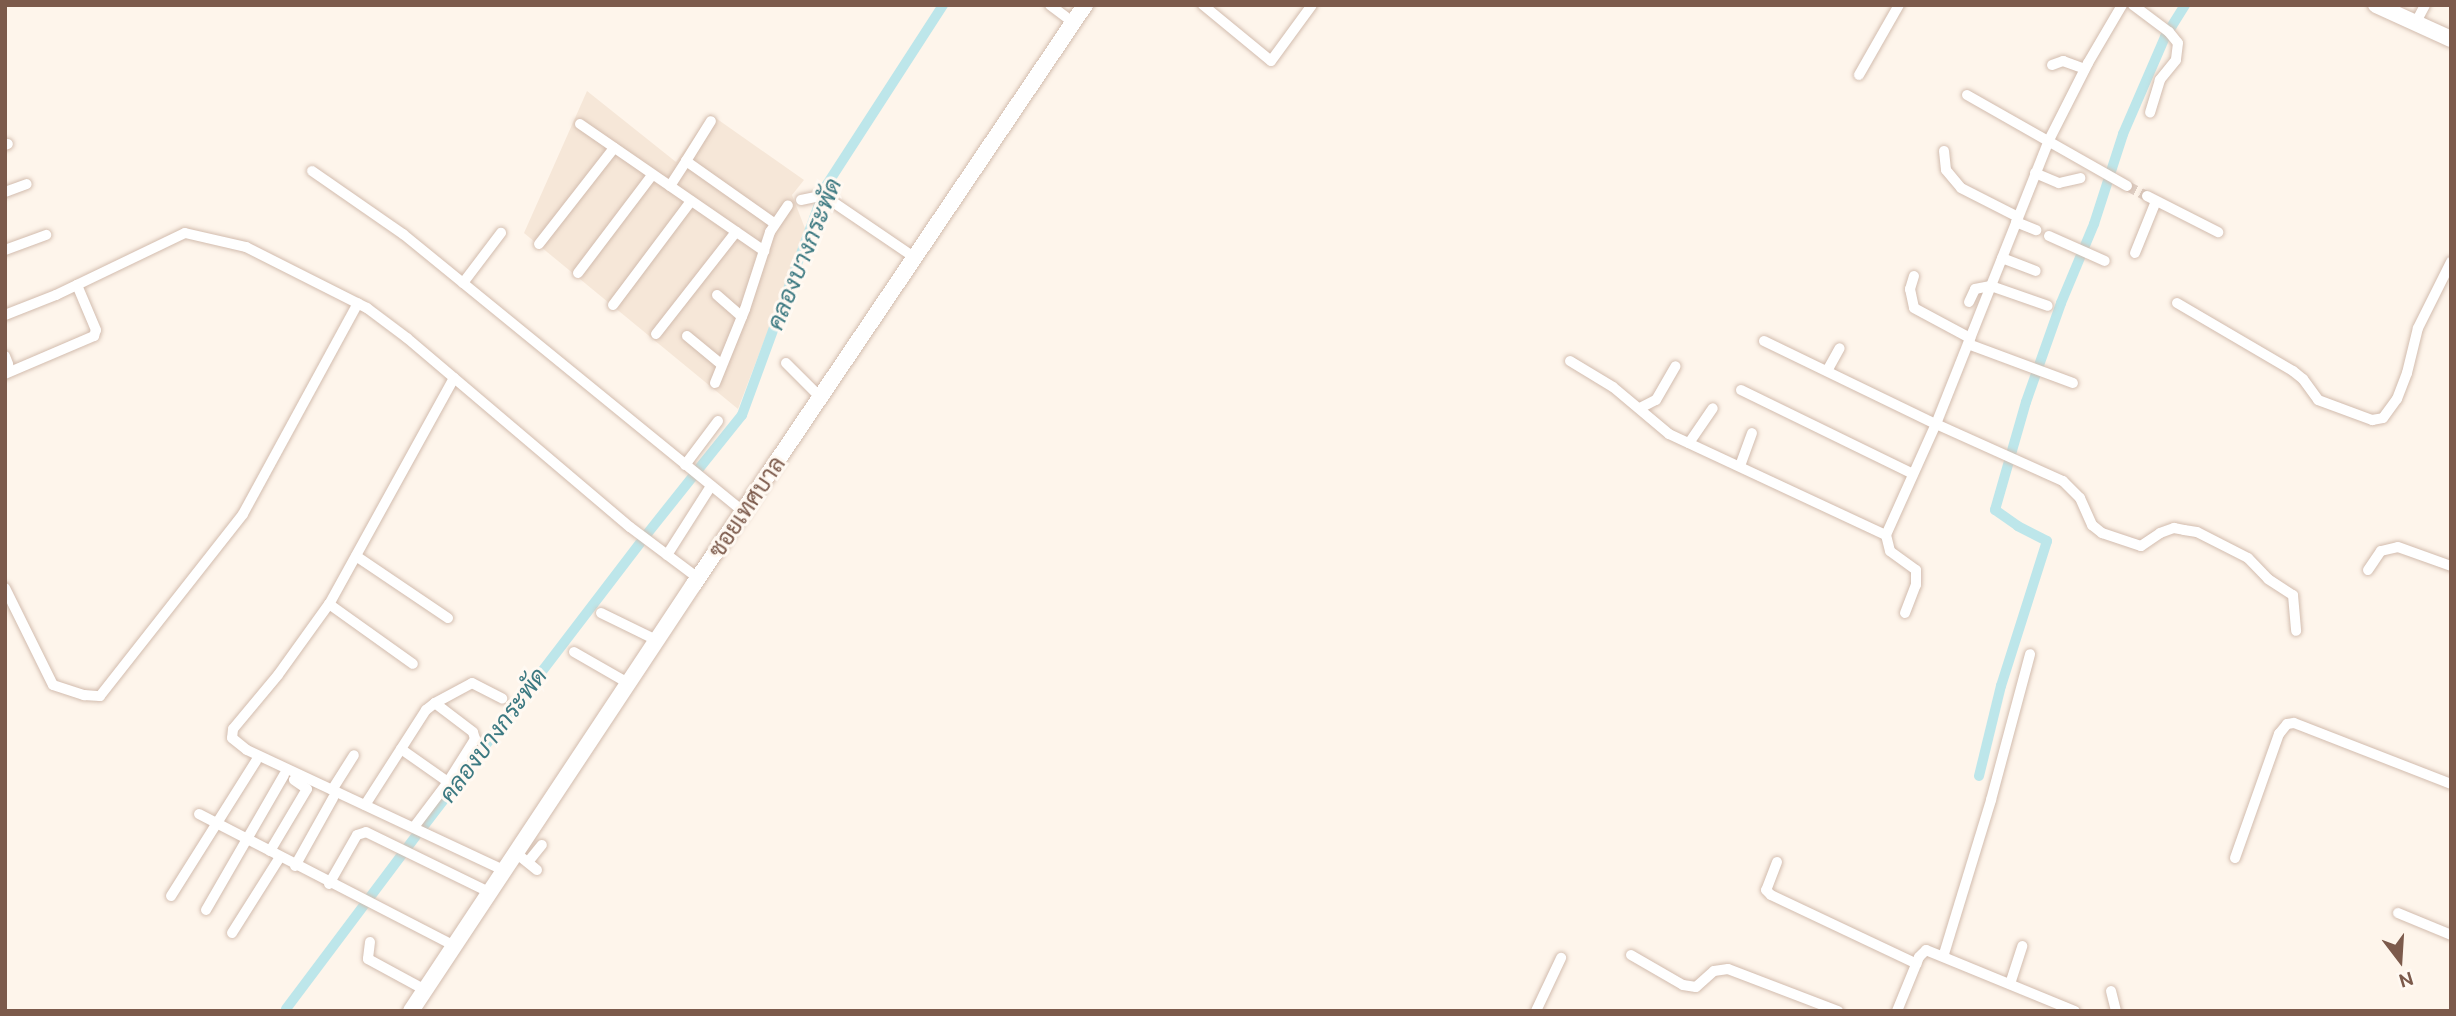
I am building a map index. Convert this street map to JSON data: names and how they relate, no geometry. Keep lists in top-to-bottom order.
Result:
{
  "streets": {
    "street": ["ซอยเทศบาล"]
  },
  "water": ["คลองบางกระพัด"],
  "north": "bottom"
}
